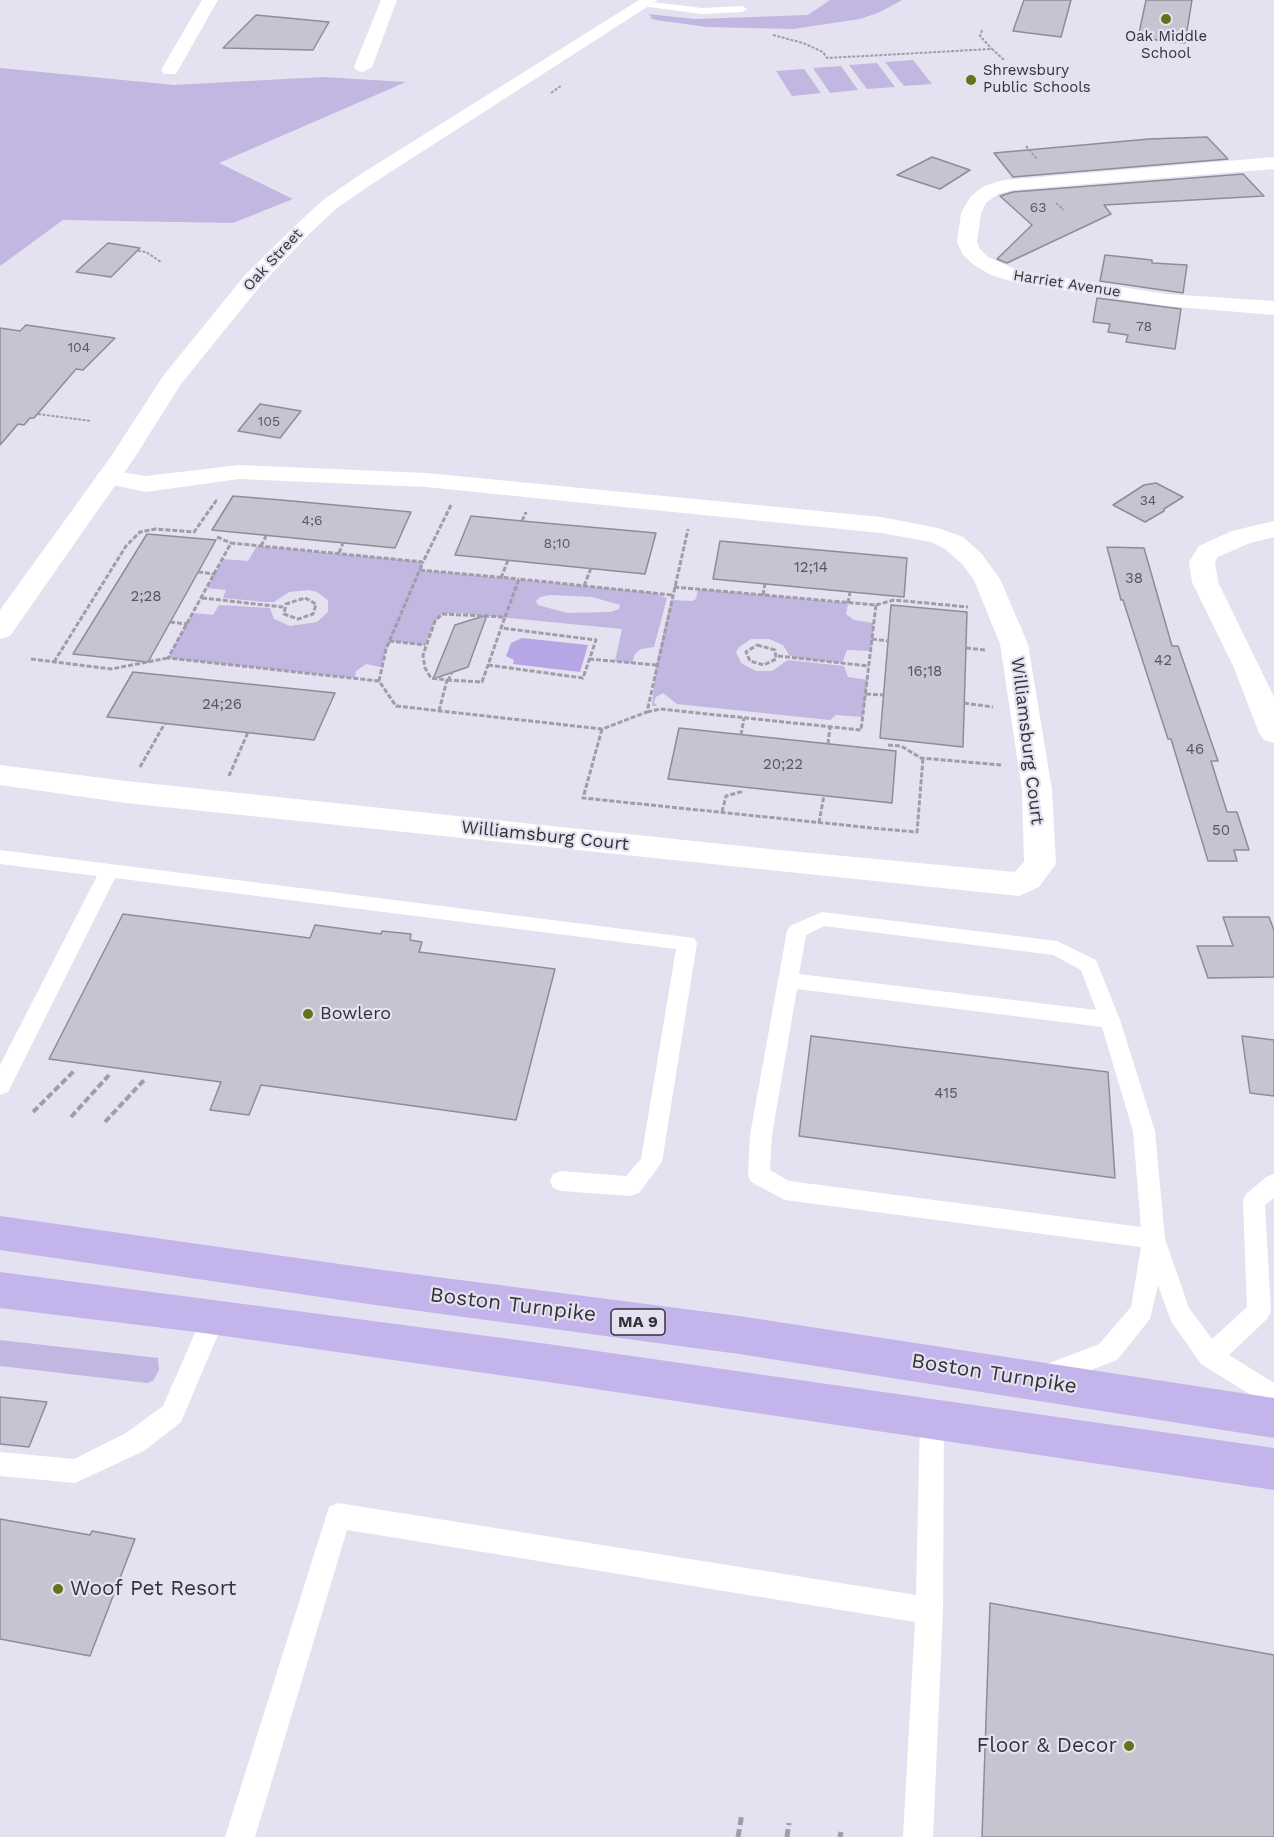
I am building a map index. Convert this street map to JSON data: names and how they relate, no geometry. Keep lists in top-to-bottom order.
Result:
{
  "streets": {
    "highway": ["Boston Turnpike", "MA 9"],
    "street": ["Oak Street", "Harriet Avenue", "Williamsburg Court"]
  },
  "crossings": [
    ["Oak Street", "Williamsburg Court"]
  ],
  "places": [
    "Oak Middle School",
    "Shrewsbury Public Schools",
    "Bowlero",
    "Woof Pet Resort",
    "Floor & Decor"
  ],
  "house_numbers": [
    "63",
    "78",
    "104",
    "105",
    "34",
    "4;6",
    "8;10",
    "12;14",
    "38",
    "2;28",
    "42",
    "16;18",
    "24;26",
    "46",
    "20;22",
    "50",
    "415"
  ]
}
